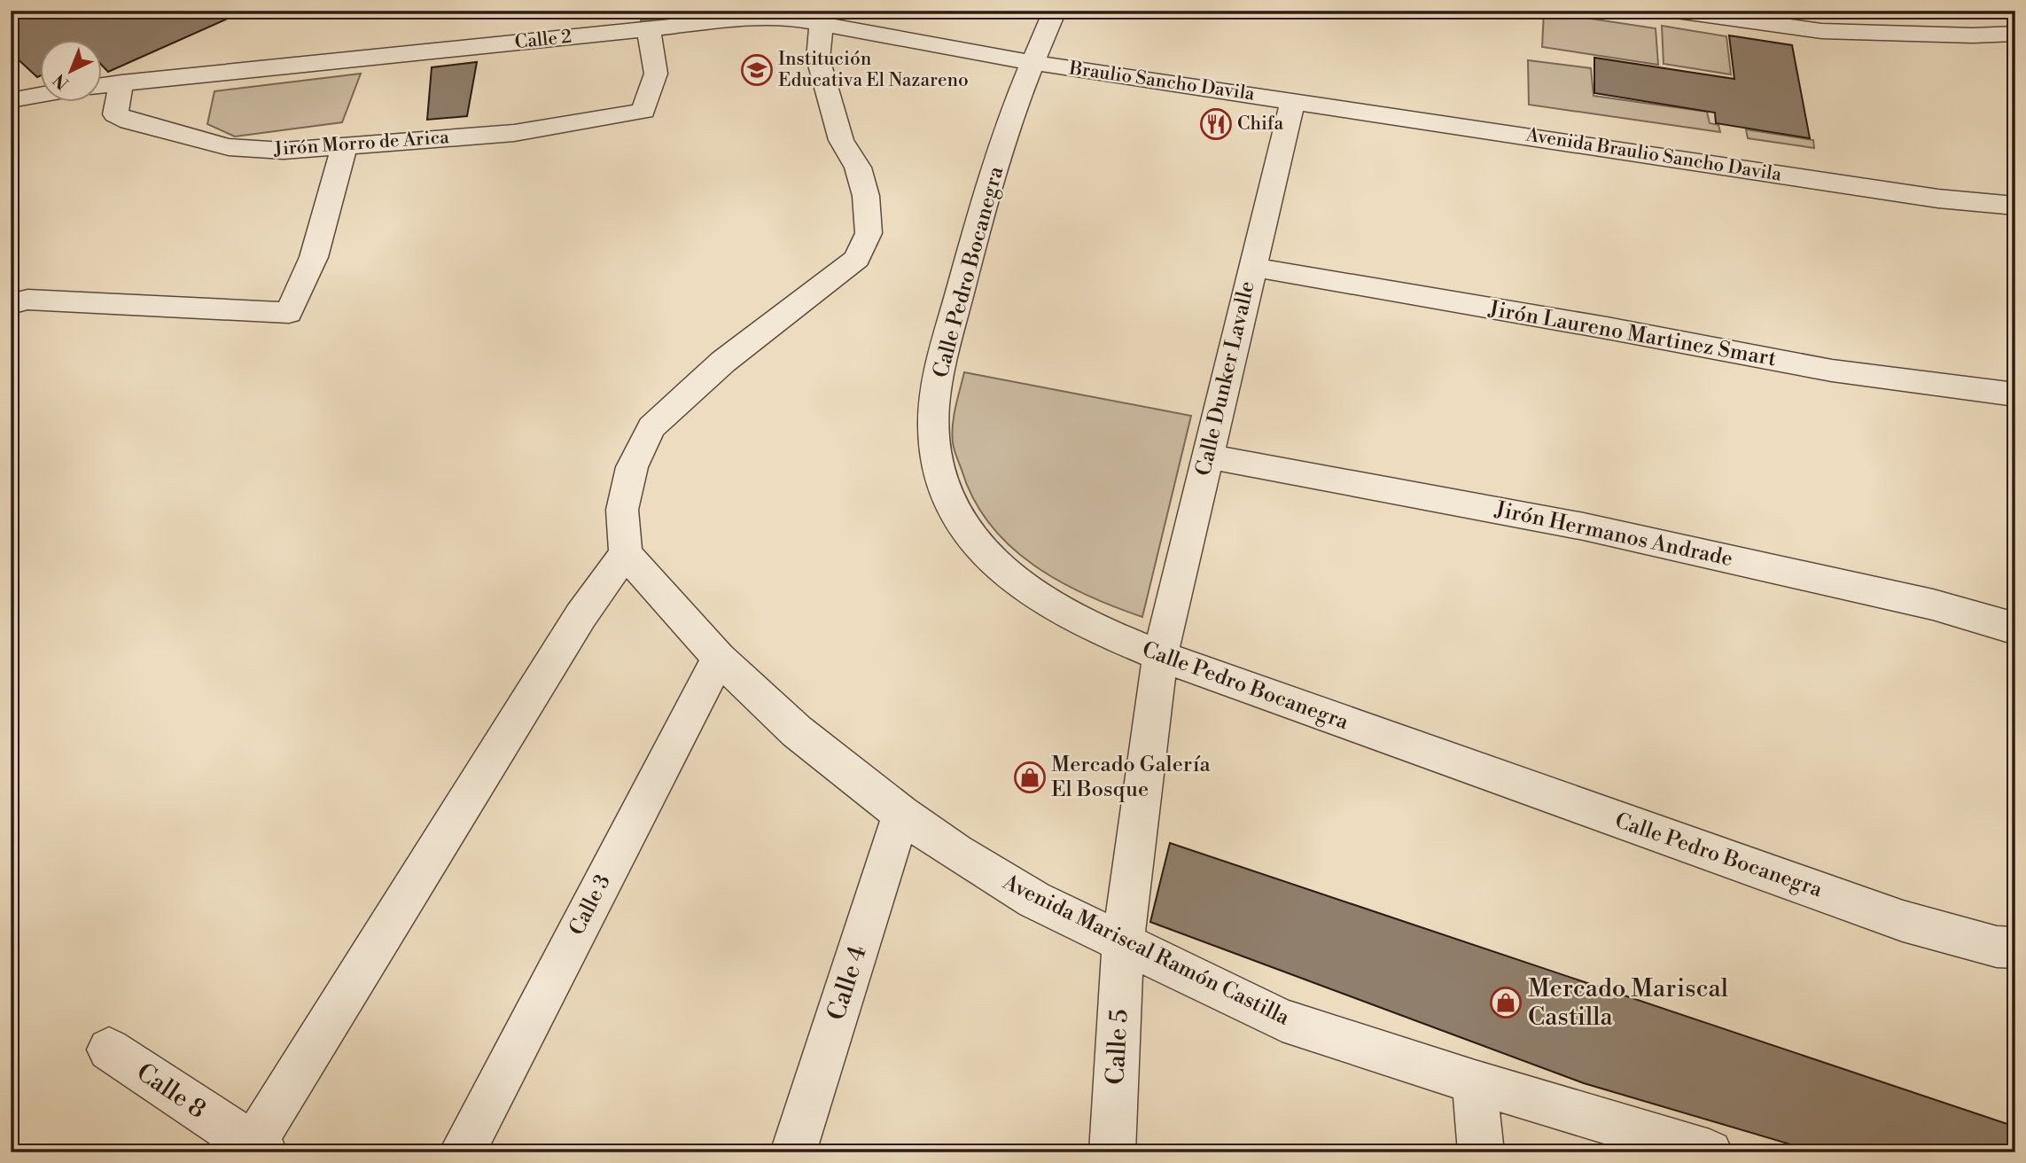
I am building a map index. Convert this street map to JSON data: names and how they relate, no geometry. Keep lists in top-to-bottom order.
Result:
{
  "streets": {
    "street": [
      "Calle 2",
      "Braulio Sancho Davila",
      "Jirón Morro de Arica",
      "Avenida Braulio Sancho Davila",
      "Calle Pedro Bocanegra",
      "Jirón Laureno Martinez Smart",
      "Calle Dunker Lavalle",
      "Jirón Hermanos Andrade",
      "Calle 3",
      "Avenida Mariscal Ramón Castilla",
      "Calle 4",
      "Calle 5",
      "Calle 8"
    ]
  },
  "crossings": [
    ["Calle 2", "Braulio Sancho Davila"],
    ["Calle 2", "Jirón Morro de Arica"],
    ["Calle 2", "Calle Pedro Bocanegra"],
    ["Braulio Sancho Davila", "Avenida Braulio Sancho Davila"],
    ["Braulio Sancho Davila", "Calle Pedro Bocanegra"],
    ["Braulio Sancho Davila", "Calle Dunker Lavalle"],
    ["Avenida Braulio Sancho Davila", "Calle Dunker Lavalle"],
    ["Calle Pedro Bocanegra", "Calle Dunker Lavalle"],
    ["Jirón Laureno Martinez Smart", "Calle Dunker Lavalle"],
    ["Calle Dunker Lavalle", "Jirón Hermanos Andrade"],
    ["Calle Dunker Lavalle", "Avenida Mariscal Ramón Castilla"],
    ["Calle Dunker Lavalle", "Calle 5"],
    ["Calle 3", "Avenida Mariscal Ramón Castilla"],
    ["Avenida Mariscal Ramón Castilla", "Calle 4"],
    ["Avenida Mariscal Ramón Castilla", "Calle 5"]
  ],
  "places": {
    "school or university": ["Institución Educativa El Nazareno"],
    "restaurant": ["Chifa"],
    "shop": ["Mercado Galería El Bosque", "Mercado Mariscal Castilla"]
  },
  "north": "bottom left"
}
